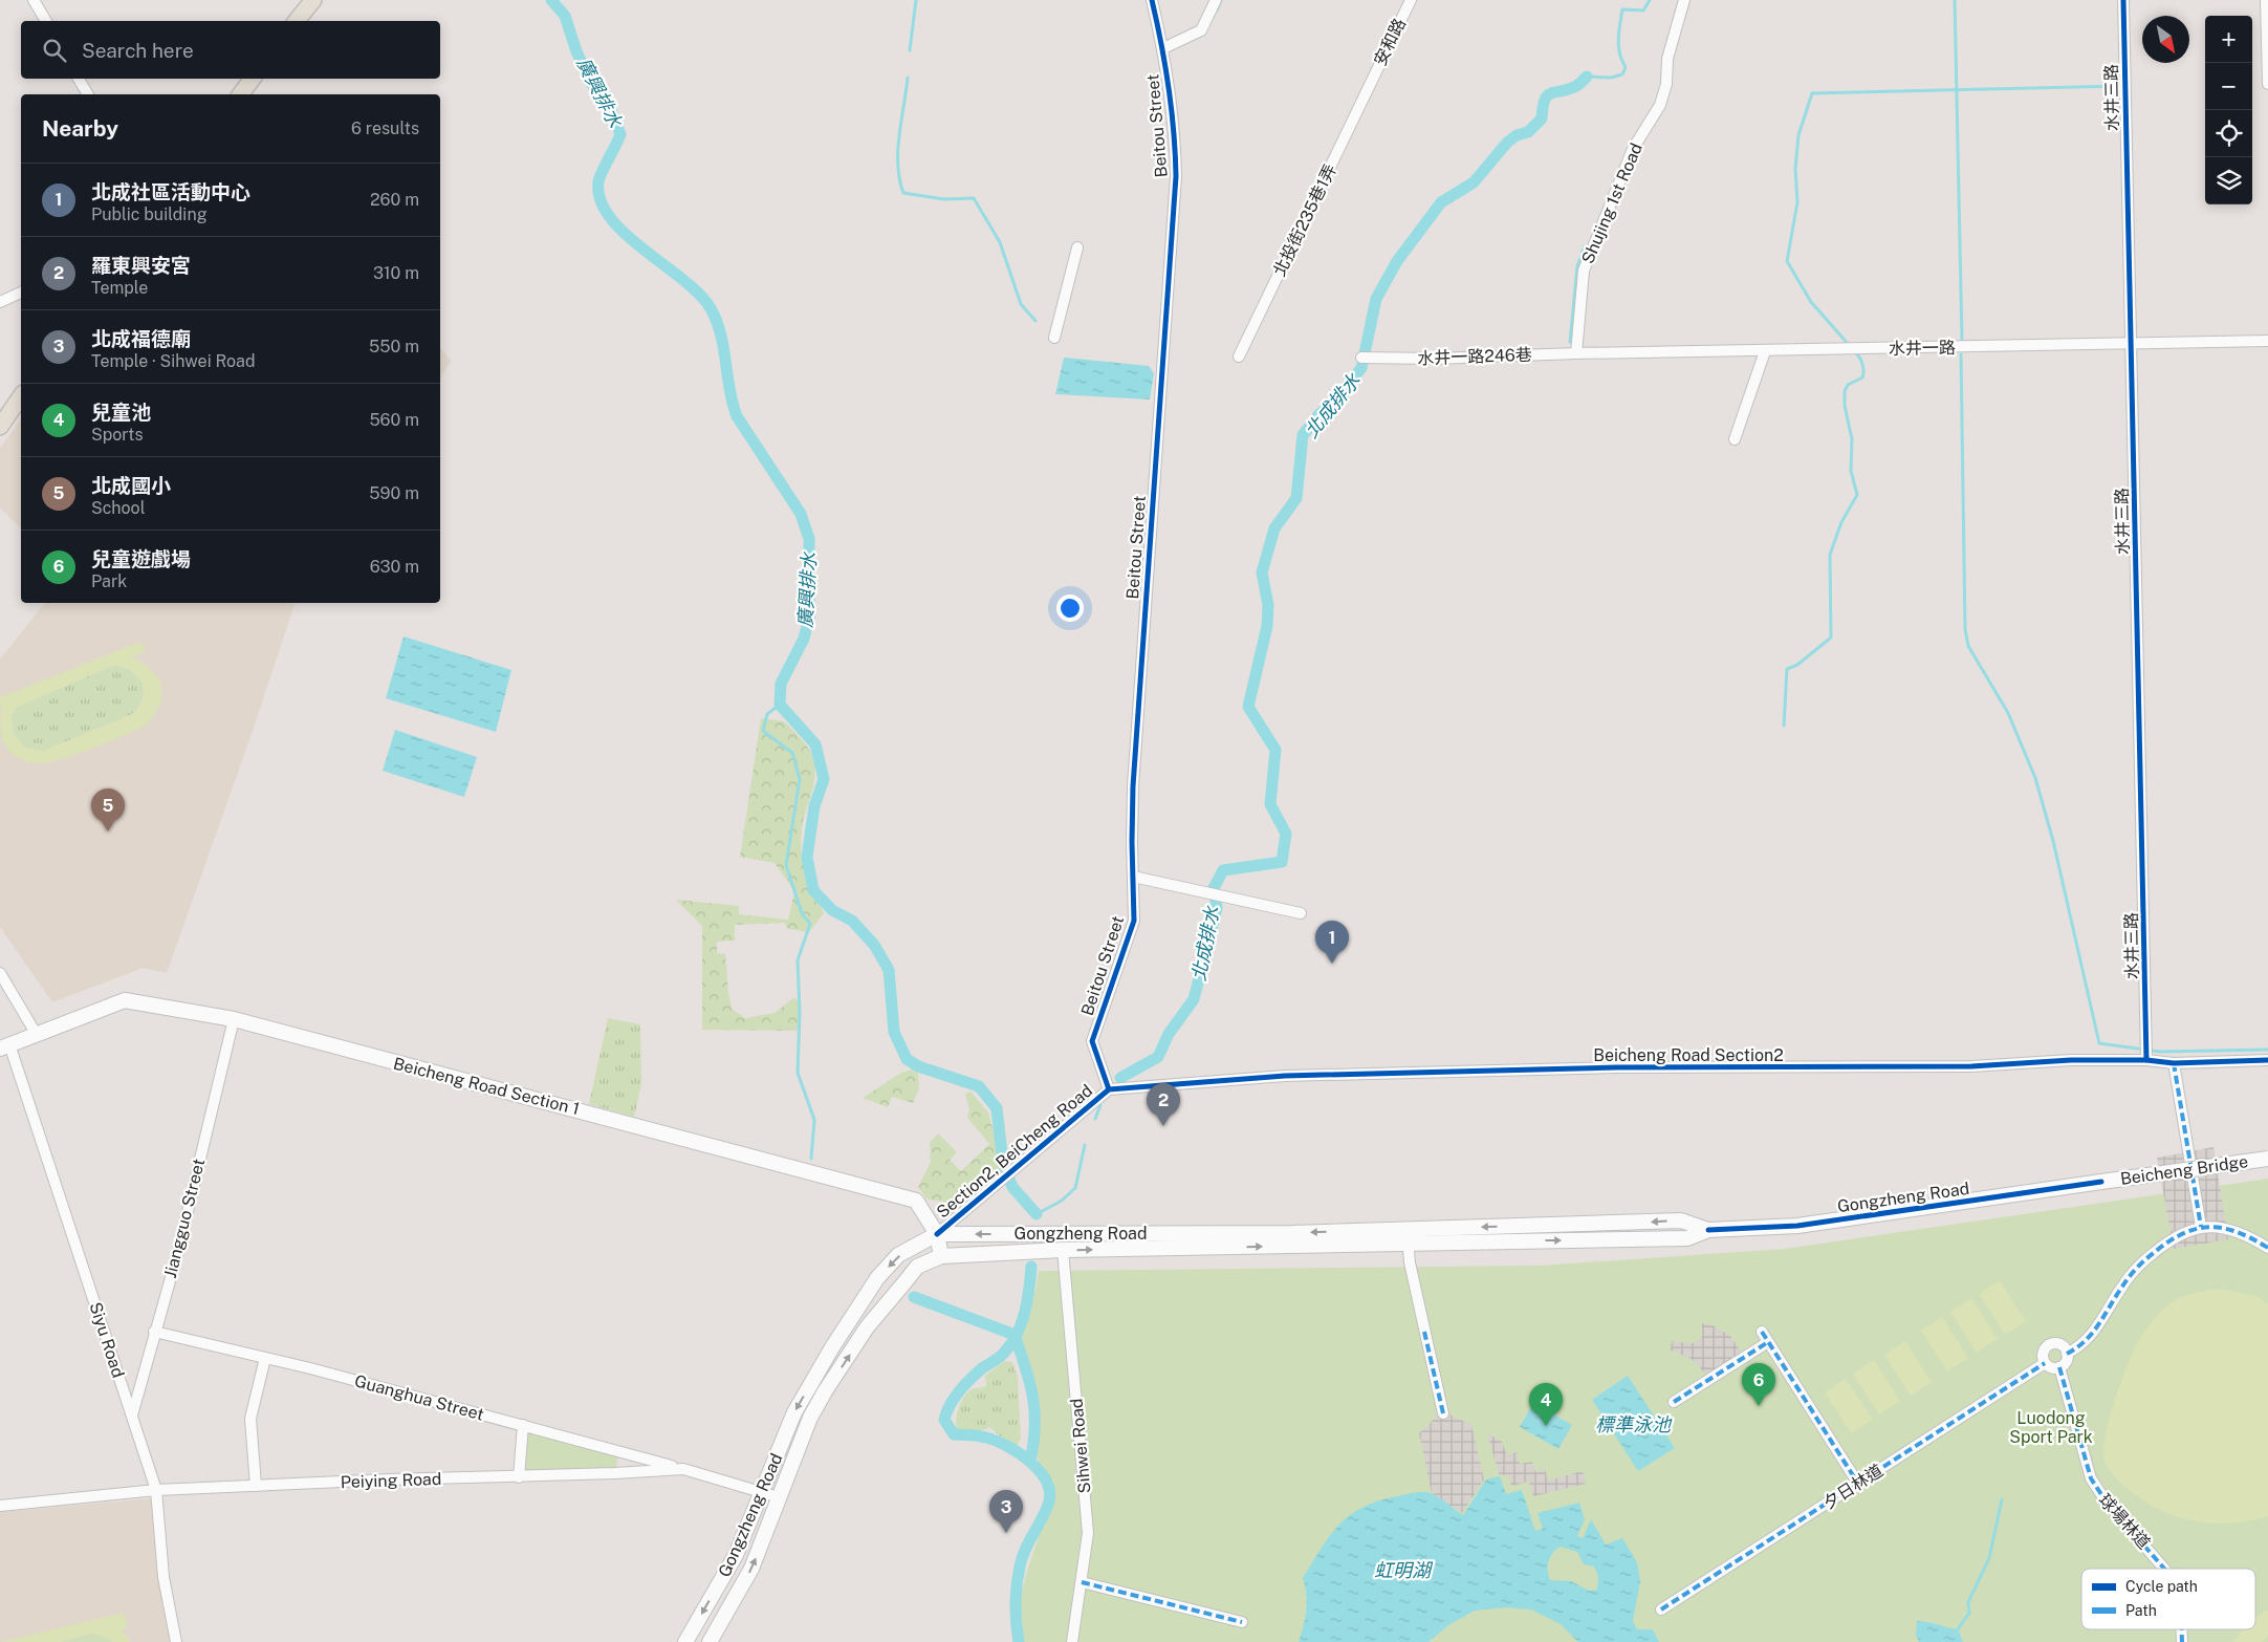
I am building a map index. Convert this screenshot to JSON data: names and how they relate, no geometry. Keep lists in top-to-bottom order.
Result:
{
  "streets": {
    "street": [
      "安和路",
      "水井三路",
      "Beitou Street",
      "Shujing 1st Road",
      "北投街235巷1弄",
      "水井一路",
      "水井一路246巷",
      "Beicheng Road Section2",
      "Beicheng Road Section 1",
      "Section2, BeiCheng Road",
      "Beicheng Bridge",
      "Gongzheng Road",
      "Jiangguo Street",
      "Siyu Road",
      "Guanghua Street",
      "Sihwei Road",
      "Peiying Road",
      "夕日林道",
      "球場林道"
    ]
  },
  "crossings": [
    ["安和路", "北投街235巷1弄"],
    ["水井三路", "水井一路"],
    ["水井三路", "Beicheng Road Section2"],
    ["Beitou Street", "Beicheng Road Section2"],
    ["Beitou Street", "Section2, BeiCheng Road"],
    ["Shujing 1st Road", "水井一路"],
    ["Shujing 1st Road", "水井一路246巷"],
    ["水井一路", "水井一路246巷"],
    ["Beicheng Road Section2", "Section2, BeiCheng Road"],
    ["Beicheng Road Section 1", "Section2, BeiCheng Road"],
    ["Beicheng Road Section 1", "Gongzheng Road"],
    ["Beicheng Road Section 1", "Jiangguo Street"],
    ["Beicheng Road Section 1", "Siyu Road"],
    ["Section2, BeiCheng Road", "Gongzheng Road"],
    ["Beicheng Bridge", "Gongzheng Road"],
    ["Gongzheng Road", "Sihwei Road"],
    ["Gongzheng Road", "Peiying Road"],
    ["Jiangguo Street", "Siyu Road"],
    ["Jiangguo Street", "Guanghua Street"],
    ["Siyu Road", "Peiying Road"],
    ["Guanghua Street", "Peiying Road"],
    ["夕日林道", "球場林道"]
  ],
  "water": [
    "廣興排水",
    "北成排水",
    "標準泳池",
    "虹明湖"
  ],
  "parks": ["Luodong Sport Park"],
  "legend": ["Cycle path", "Path"],
  "north": "bottom right",
  "page": {
    "map_buttons": ["+", "−"],
    "search": "Search here",
    "heading": ["Nearby", "6 results"],
    "list": [
      {
        "mark": "1",
        "name": "北成社區活動中心",
        "note": "Public building",
        "value": "260 m"
      },
      {
        "mark": "2",
        "name": "羅東興安宮",
        "note": "Temple",
        "value": "310 m"
      },
      {
        "mark": "3",
        "name": "北成福德廟",
        "note": "Temple · Sihwei Road",
        "value": "550 m"
      },
      {
        "mark": "4",
        "name": "兒童池",
        "note": "Sports",
        "value": "560 m"
      },
      {
        "mark": "5",
        "name": "北成國小",
        "note": "School",
        "value": "590 m"
      },
      {
        "mark": "6",
        "name": "兒童遊戲場",
        "note": "Park",
        "value": "630 m"
      }
    ],
    "pins": [
      "5",
      "1",
      "2",
      "6",
      "4",
      "3"
    ]
  }
}
